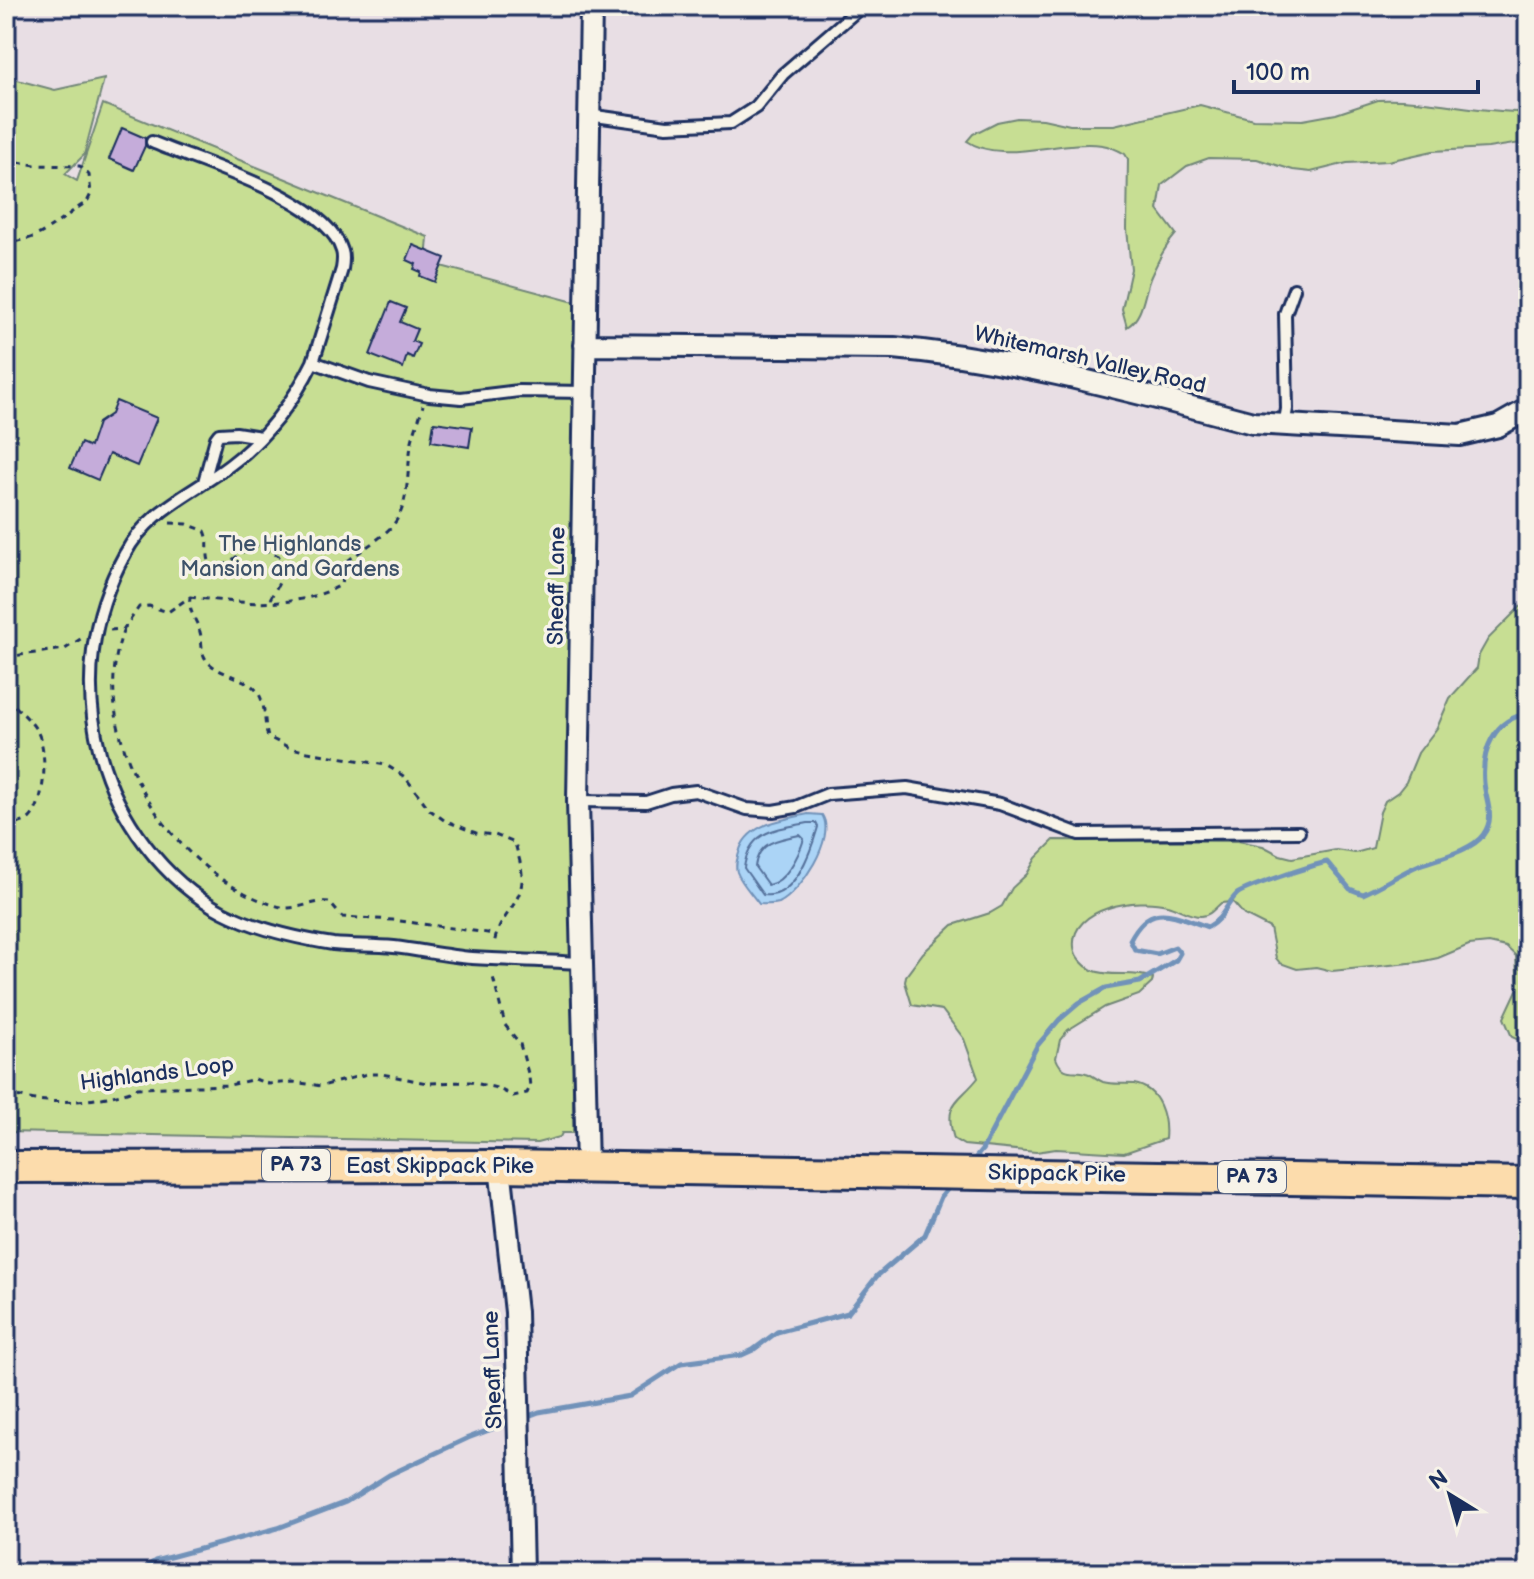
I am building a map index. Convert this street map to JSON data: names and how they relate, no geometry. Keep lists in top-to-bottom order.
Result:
{
  "streets": {
    "main road": ["PA 73", "East Skippack Pike", "Skippack Pike"],
    "street": ["Whitemarsh Valley Road", "Sheaff Lane"],
    "path": ["Highlands Loop"]
  },
  "crossings": [
    ["Whitemarsh Valley Road", "Sheaff Lane"],
    ["Sheaff Lane", "East Skippack Pike"],
    ["Sheaff Lane", "Skippack Pike"],
    ["East Skippack Pike", "Skippack Pike"]
  ],
  "parks": ["The Highlands Mansion and Gardens"],
  "scale_bar": "100 m",
  "north": "top left"
}
